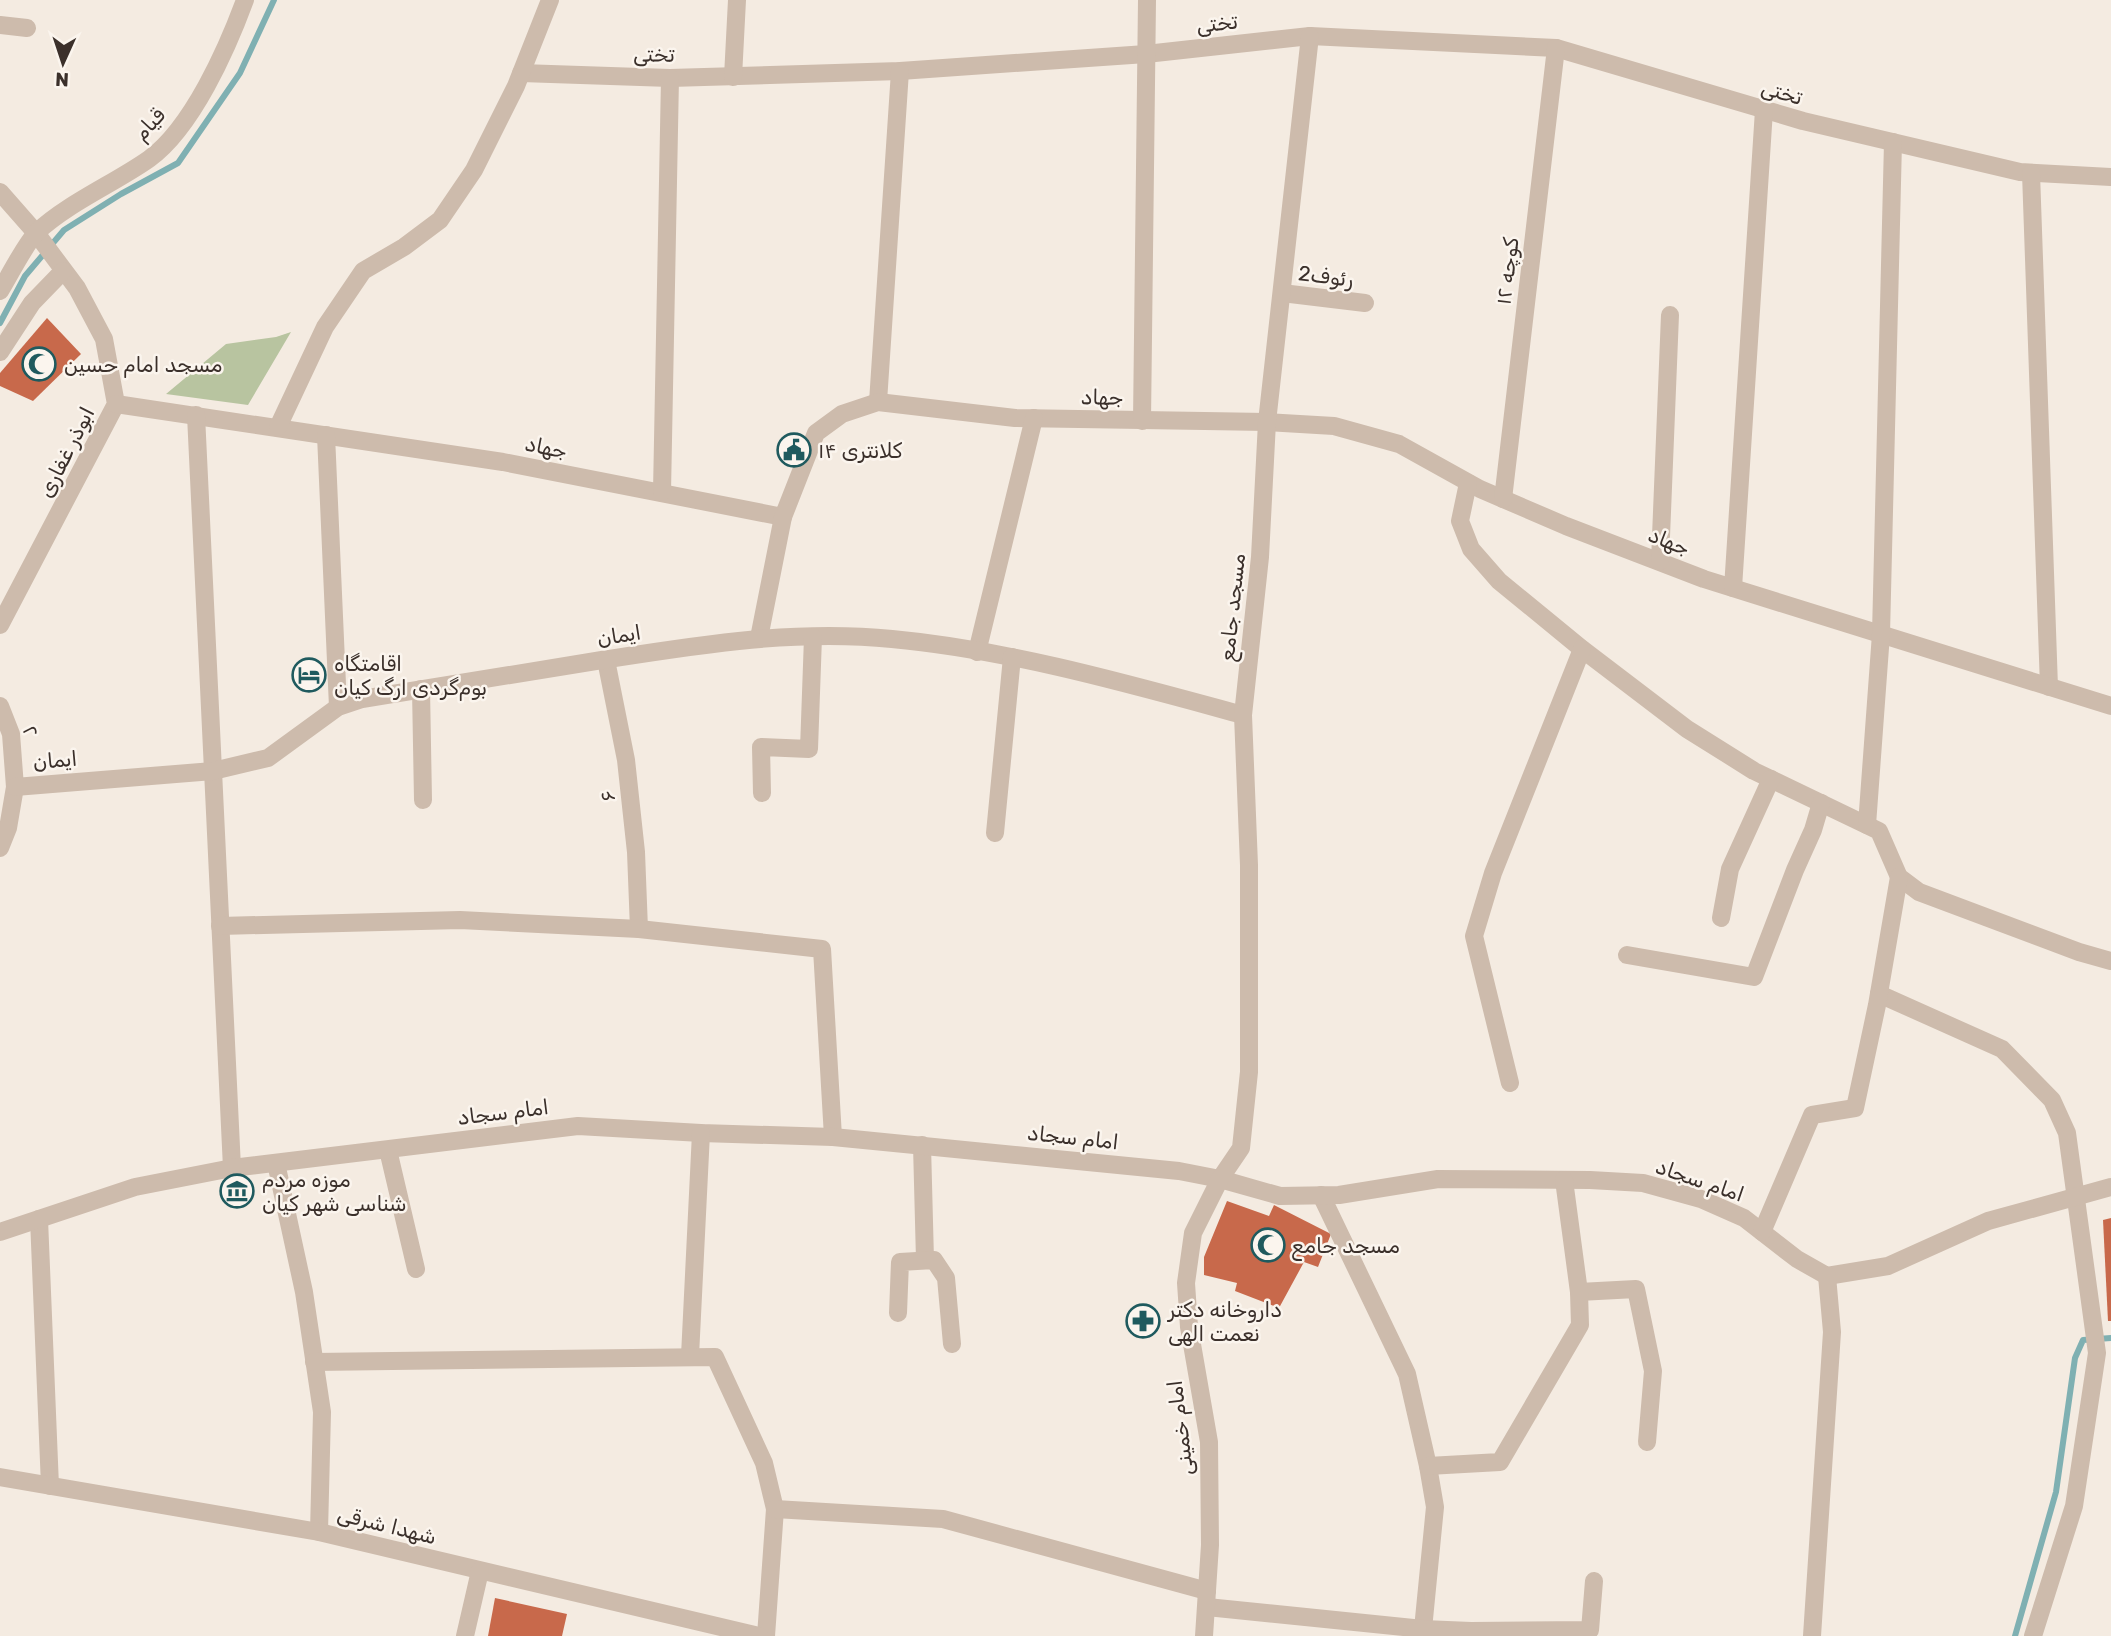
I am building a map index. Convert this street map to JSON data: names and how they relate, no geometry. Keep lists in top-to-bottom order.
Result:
{
  "streets": {
    "street": [
      "تختی",
      "قیام",
      "کوچه ۱۲",
      "رئوف2",
      "جهاد",
      "ابوذر غفاری",
      "مسجد جامع",
      "ایمان",
      "۲",
      "۶",
      "امام سجاد",
      "امام خمینی",
      "شهدا شرقی"
    ]
  },
  "crossings": [
    ["تختی", "کوچه ۱۲"],
    ["تختی", "مسجد جامع"],
    ["قیام", "ابوذر غفاری"],
    ["کوچه ۱۲", "جهاد"],
    ["رئوف2", "مسجد جامع"],
    ["جهاد", "ابوذر غفاری"],
    ["جهاد", "مسجد جامع"],
    ["مسجد جامع", "ایمان"],
    ["مسجد جامع", "امام سجاد"],
    ["مسجد جامع", "امام خمینی"],
    ["ایمان", "۲"],
    ["ایمان", "۶"],
    ["امام سجاد", "امام خمینی"]
  ],
  "places": {
    "mosque": ["مسجد امام حسین", "مسجد جامع"],
    "public building": ["کلانتری ۱۴"],
    "hotel": ["اقامتگاه بوم‌گردی ارگ کیان"],
    "museum": ["موزه مردم شناسی شهر کیان"],
    "pharmacy": ["داروخانه دکتر نعمت الهی"]
  },
  "north": "bottom"
}
